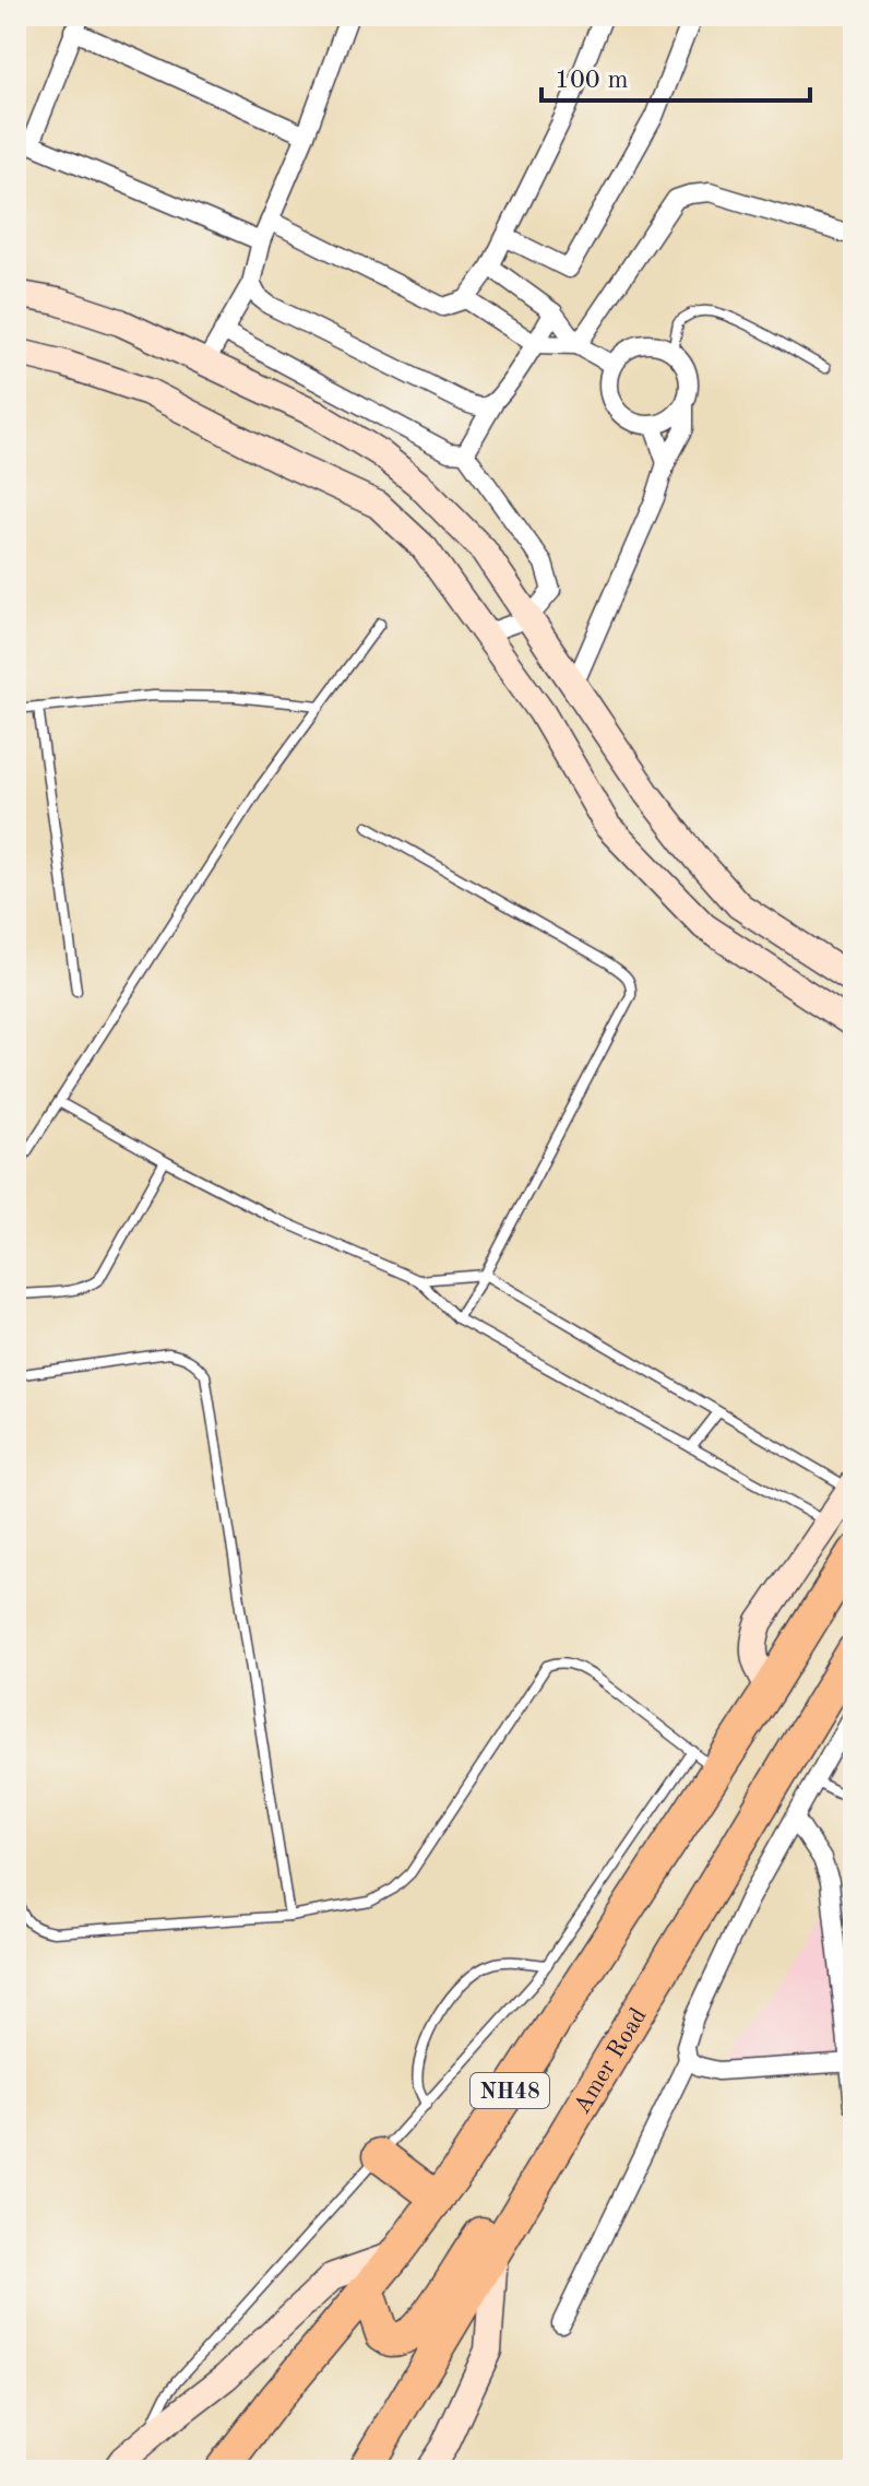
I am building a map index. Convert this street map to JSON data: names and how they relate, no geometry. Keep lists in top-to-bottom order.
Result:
{
  "streets": {
    "highway": ["Amer Road", "NH48"]
  },
  "scale_bar": "100 m"
}
